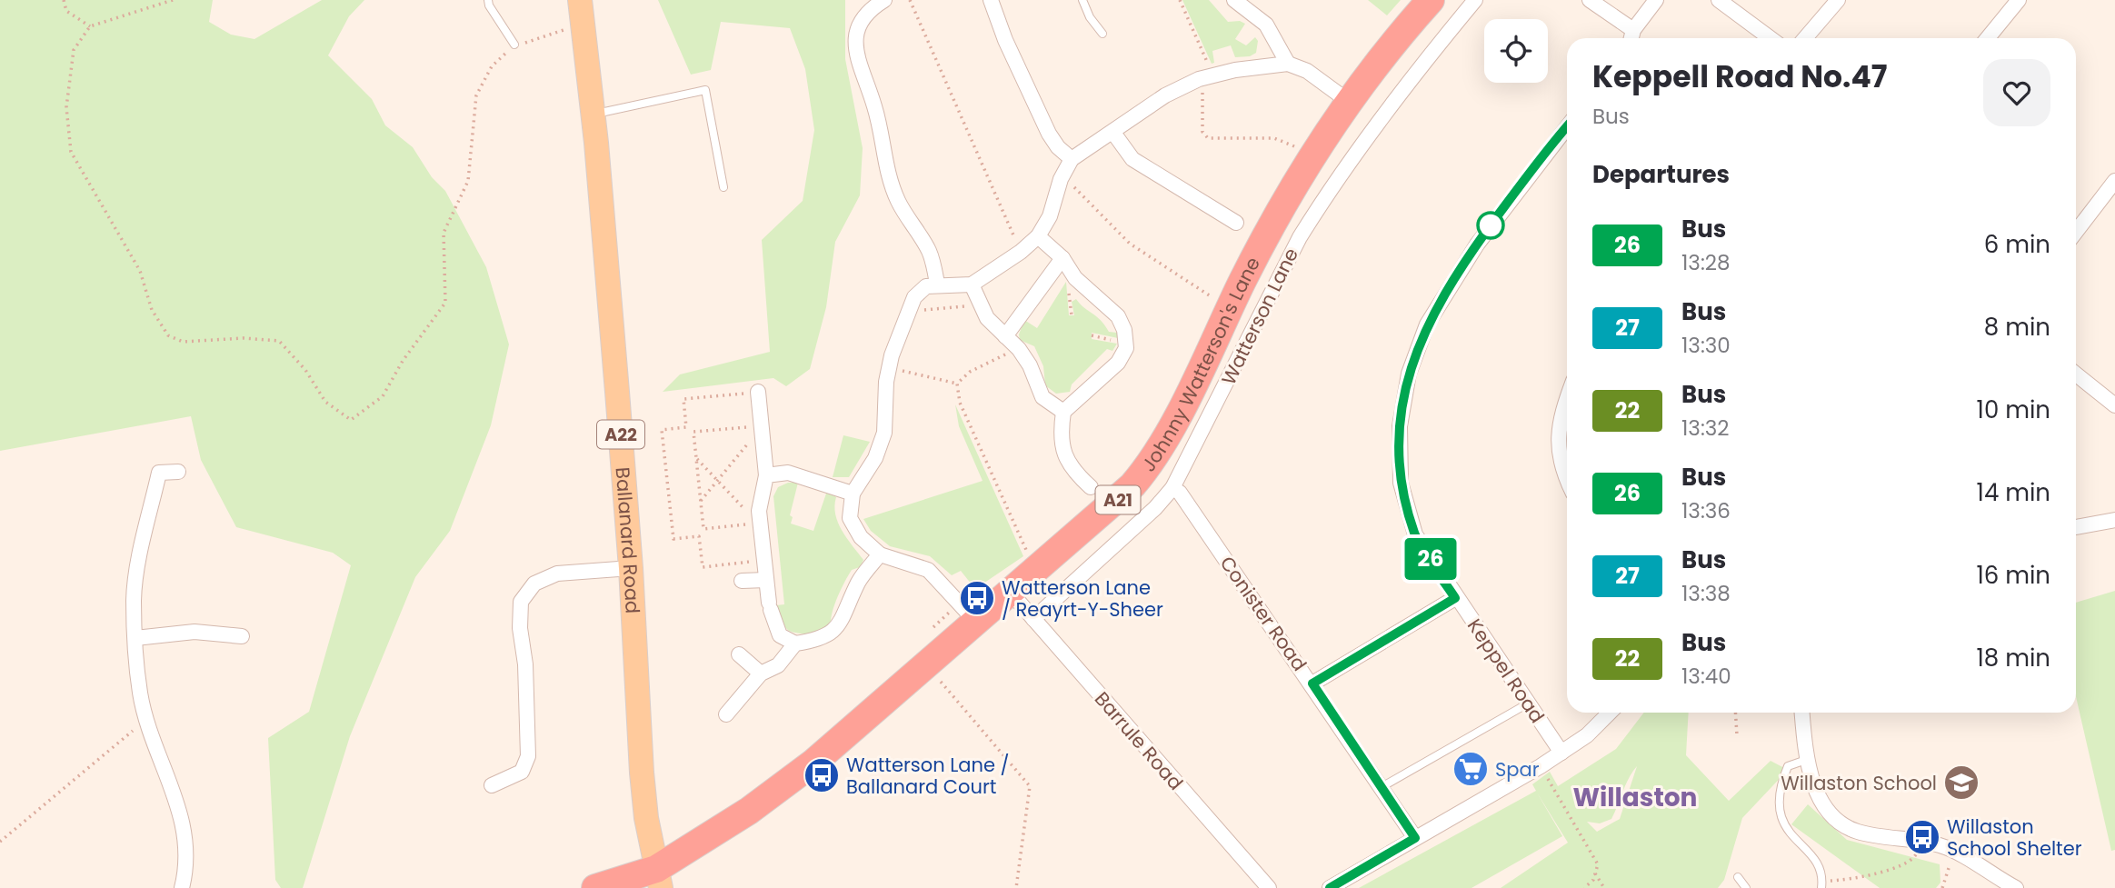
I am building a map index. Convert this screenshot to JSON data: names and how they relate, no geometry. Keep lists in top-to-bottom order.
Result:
{
  "streets": {
    "highway": ["Johnny Watterson's Lane", "A21"],
    "main road": ["A22", "Ballanard Road"],
    "street": [
      "Watterson Lane",
      "Conister Road",
      "Keppel Road",
      "Barrule Road"
    ]
  },
  "crossings": [
    ["Watterson Lane", "Conister Road"],
    ["Watterson Lane", "Barrule Road"],
    ["Johnny Watterson's Lane", "Ballanard Road"],
    ["Johnny Watterson's Lane", "Barrule Road"]
  ],
  "districts": ["Willaston"],
  "places": {
    "bus stop": ["Watterson Lane / Reayrt-Y-Sheer", "Watterson Lane / Ballanard Court", "Willaston School Shelter"],
    "supermarket": ["Spar"],
    "school or university": ["Willaston School"]
  },
  "lines": ["bus line 26"],
  "page": {
    "on_map": "26",
    "heading": [
      ["Keppell Road No.47", "Bus"],
      "Departures"
    ],
    "list": [
      {
        "mark": "26",
        "name": "Bus",
        "note": "13:28",
        "value": "6 min"
      },
      {
        "mark": "27",
        "name": "Bus",
        "note": "13:30",
        "value": "8 min"
      },
      {
        "mark": "22",
        "name": "Bus",
        "note": "13:32",
        "value": "10 min"
      },
      {
        "mark": "26",
        "name": "Bus",
        "note": "13:36",
        "value": "14 min"
      },
      {
        "mark": "27",
        "name": "Bus",
        "note": "13:38",
        "value": "16 min"
      },
      {
        "mark": "22",
        "name": "Bus",
        "note": "13:40",
        "value": "18 min"
      }
    ]
  }
}
